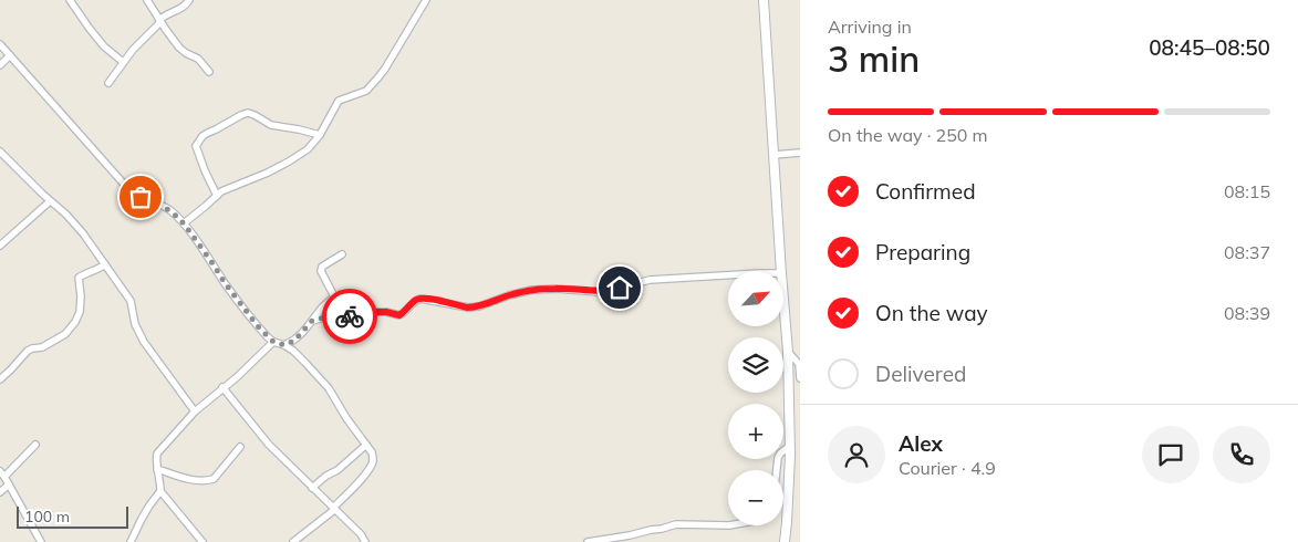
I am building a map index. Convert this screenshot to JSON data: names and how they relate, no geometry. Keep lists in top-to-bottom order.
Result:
{
  "scale_bar": "100 m",
  "north": "top right",
  "page": {
    "heading": ["3 min", "Arriving in", "08:45–08:50"],
    "panel": ["Alex", "Courier · 4.9"],
    "bar": "On the way · 250 m",
    "list": [
      ["Confirmed", "08:15"],
      ["Preparing", "08:37"],
      ["On the way", "08:39"],
      "Delivered"
    ],
    "map_buttons": ["+", "−"],
    "scale": "100 m"
  }
}
